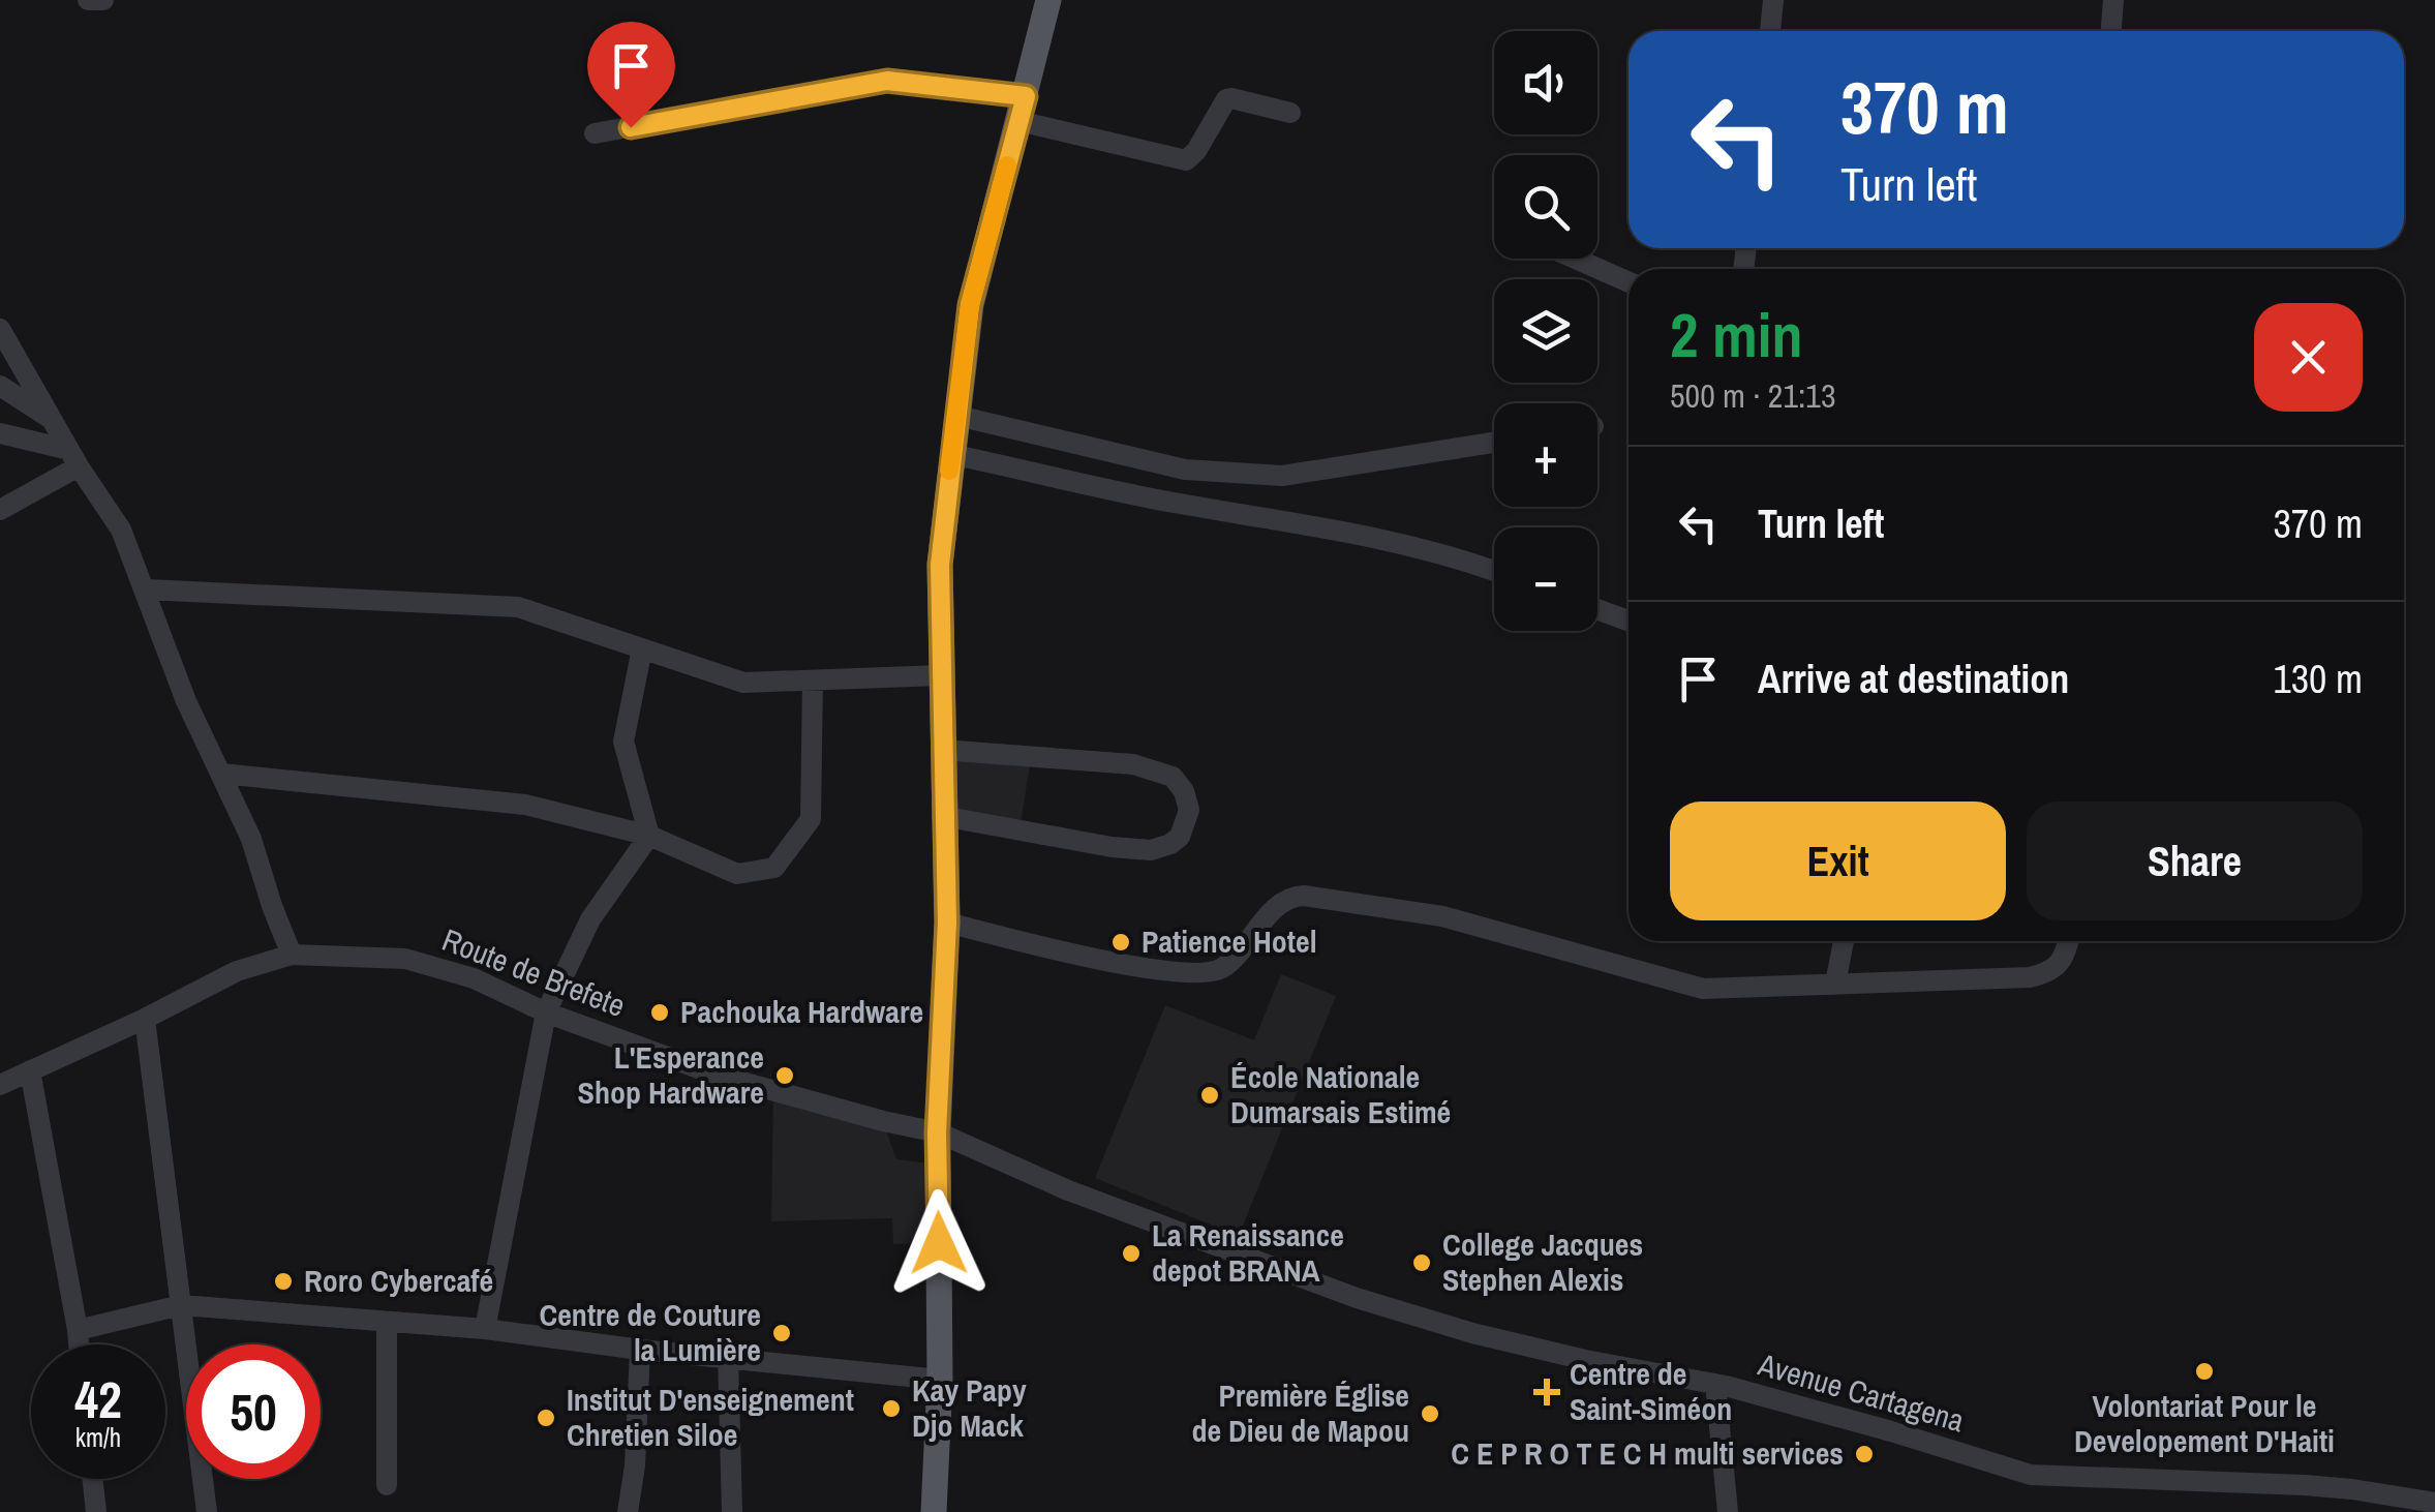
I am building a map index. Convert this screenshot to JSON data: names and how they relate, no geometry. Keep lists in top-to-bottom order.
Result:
{
  "streets": {
    "street": ["Route de Brefete", "Avenue Cartagena"]
  },
  "crossings": [
    ["Route de Brefete", "Avenue Cartagena"]
  ],
  "places": {
    "other": [
      "Patience Hotel",
      "Pachouka Hardware",
      "L'Esperance Shop Hardware",
      "École Nationale Dumarsais Estimé",
      "La Renaissance depot BRANA",
      "College Jacques Stephen Alexis",
      "Roro Cybercafé",
      "Centre de Couture la Lumière",
      "Volontariat Pour le Developement D'Haiti",
      "Kay Papy Djo Mack",
      "Première Église de Dieu de Mapou",
      "Institut D'enseignement Chretien Siloe",
      "C E P R O T E C H multi services"
    ],
    "health": ["Centre de Saint-Siméon"]
  },
  "page": {
    "map_buttons": ["+", "−"],
    "turn": ["370 m", "Turn left"],
    "heading": ["2 min", "500 m · 21:13"],
    "list": [
      {
        "name": "Turn left",
        "value": "370 m"
      },
      {
        "name": "Arrive at destination",
        "value": "130 m"
      }
    ],
    "buttons": ["Exit", "Share"],
    "speed": "42 km/h",
    "limit": "50"
  }
}
